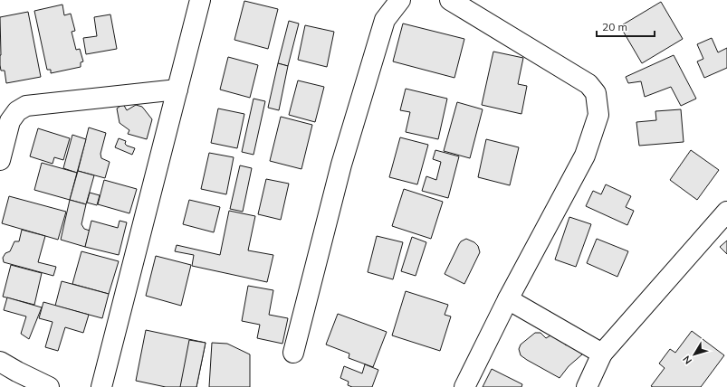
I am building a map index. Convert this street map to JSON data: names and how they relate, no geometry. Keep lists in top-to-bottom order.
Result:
{
  "scale_bar": "20 m",
  "north": "bottom left"
}
